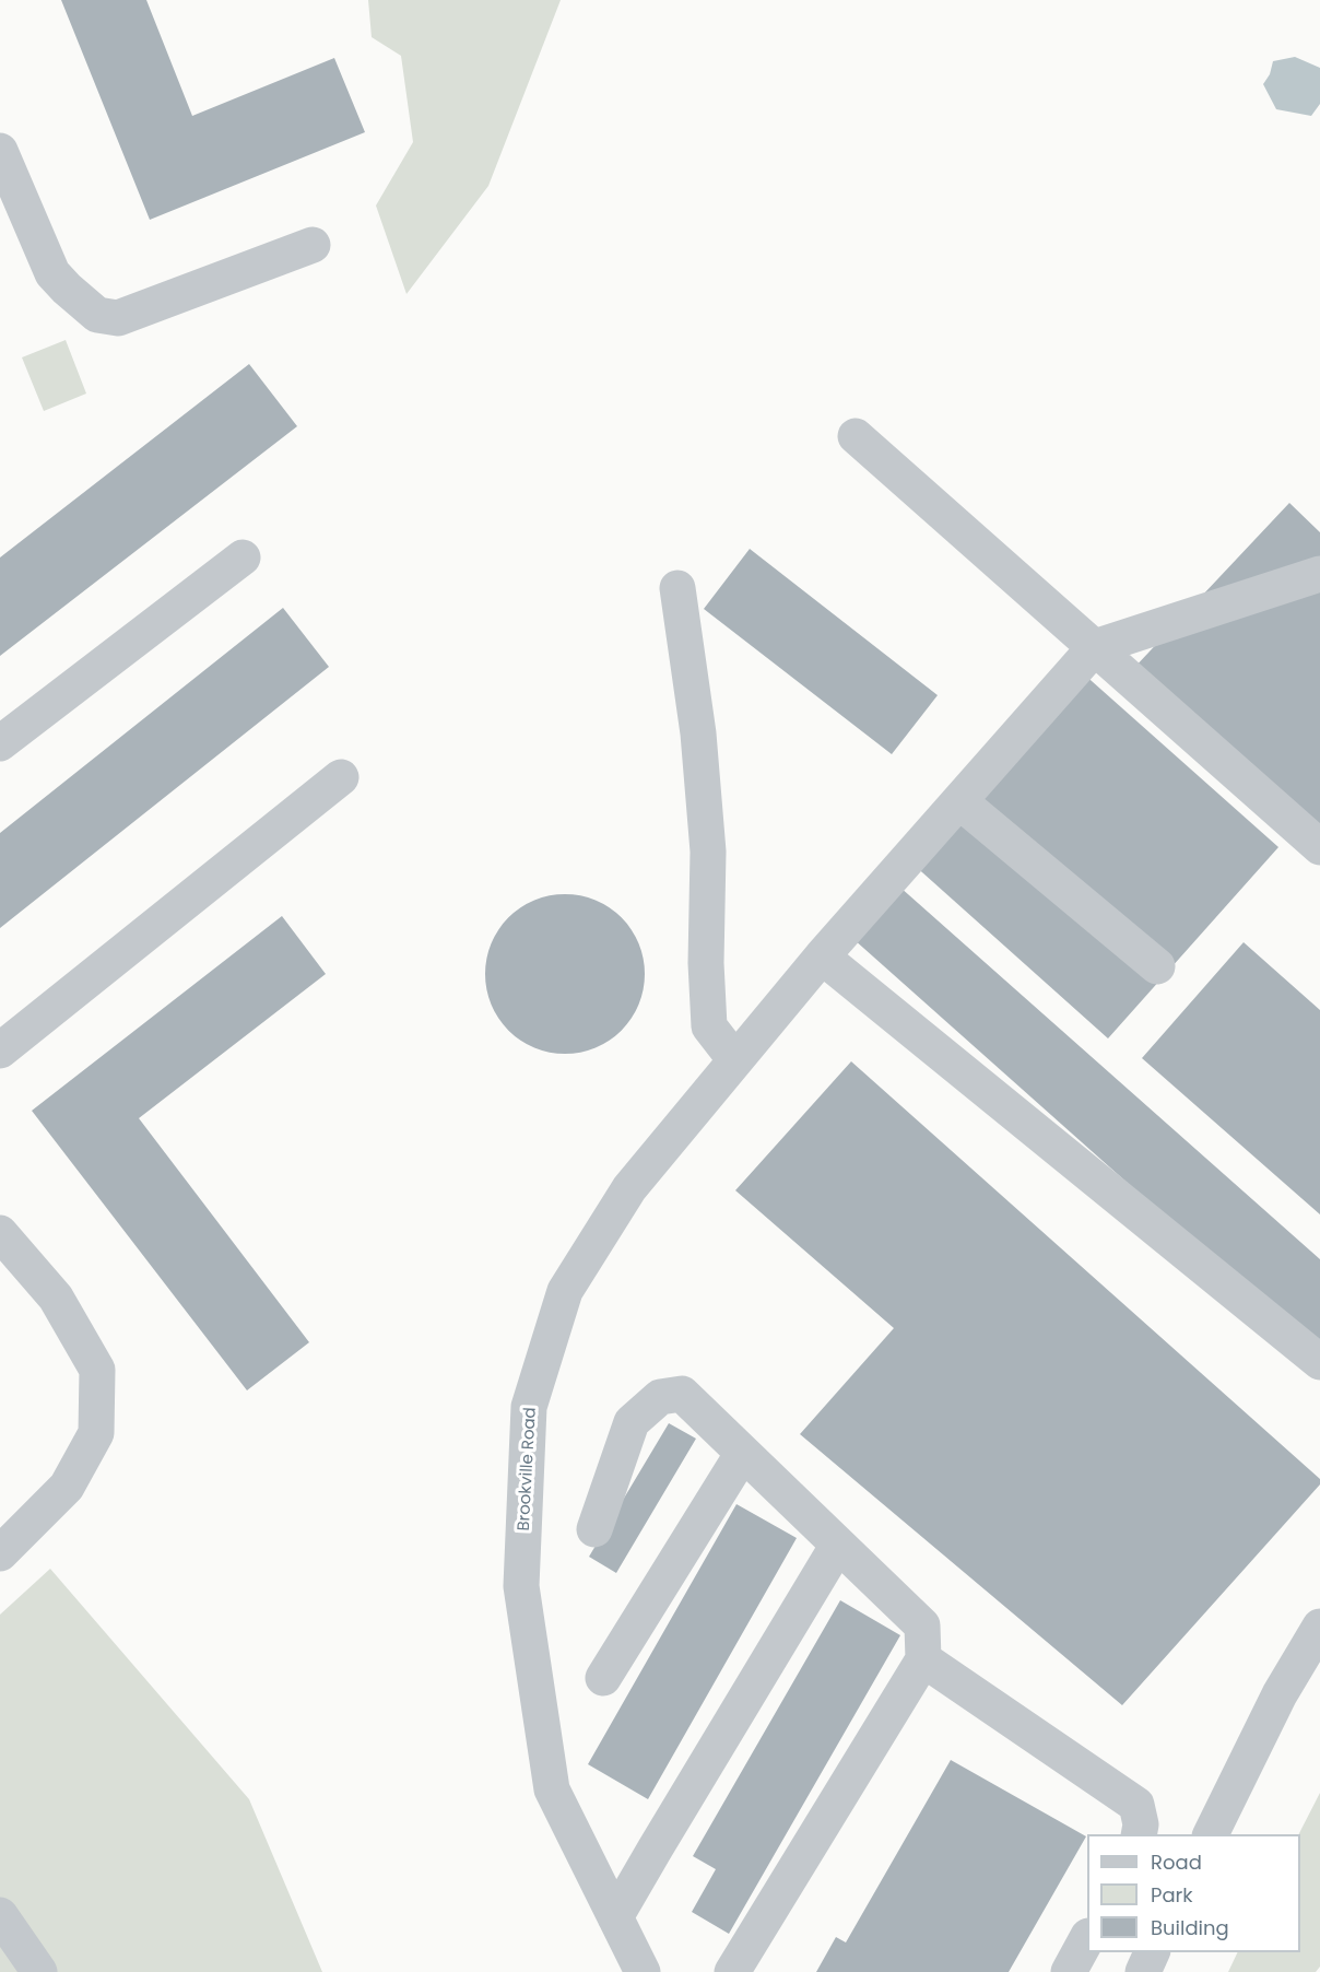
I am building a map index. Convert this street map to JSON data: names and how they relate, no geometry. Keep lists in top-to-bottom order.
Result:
{
  "streets": {
    "street": ["Brookville Road"]
  },
  "legend": ["Road", "Park", "Building"]
}
